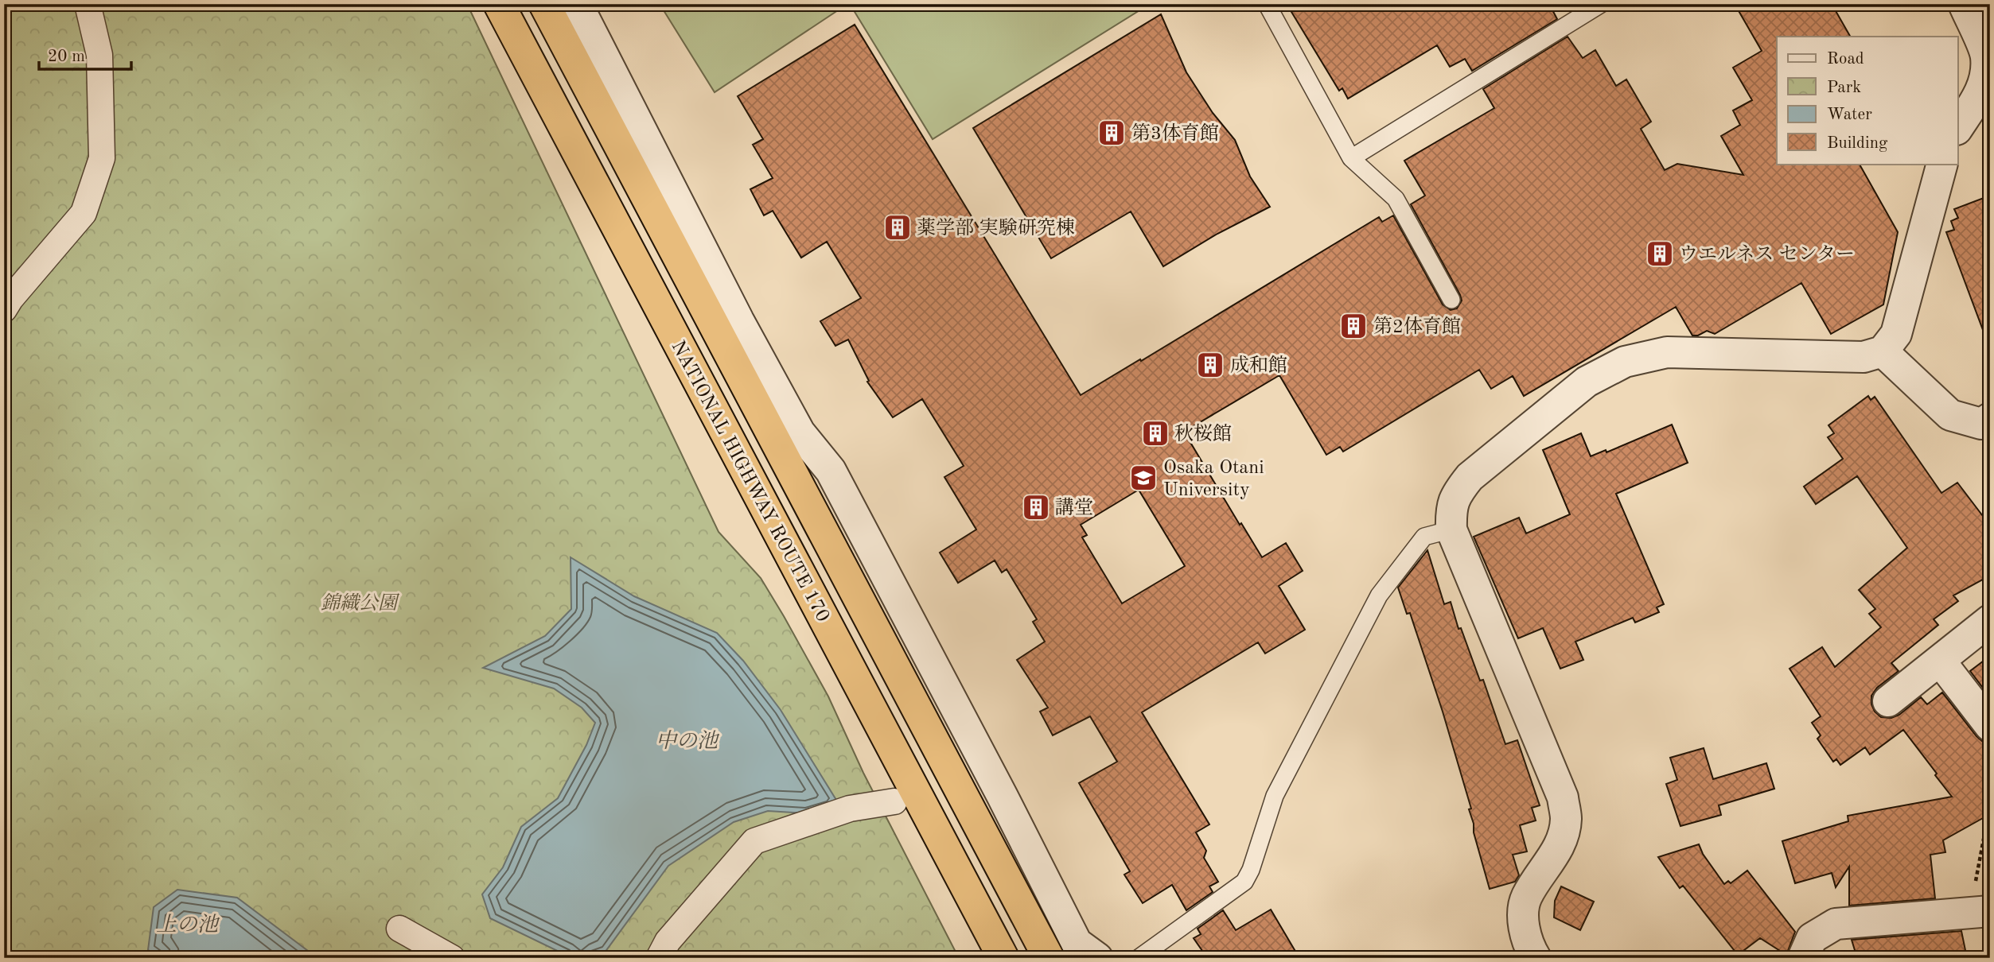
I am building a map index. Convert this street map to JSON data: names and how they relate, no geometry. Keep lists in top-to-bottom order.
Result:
{
  "streets": {
    "highway": ["NATIONAL HIGHWAY ROUTE 170"]
  },
  "water": ["中の池", "上の池"],
  "parks": ["錦織公園"],
  "places": {
    "building": [
      "第3体育館",
      "薬学部 実験研究棟",
      "ウエルネス センター",
      "第2体育館",
      "成和館",
      "秋桜館",
      "講堂"
    ],
    "school or university": ["Osaka Otani University"]
  },
  "legend": [
    "Road",
    "Park",
    "Water",
    "Building"
  ],
  "scale_bar": "20 m"
}
